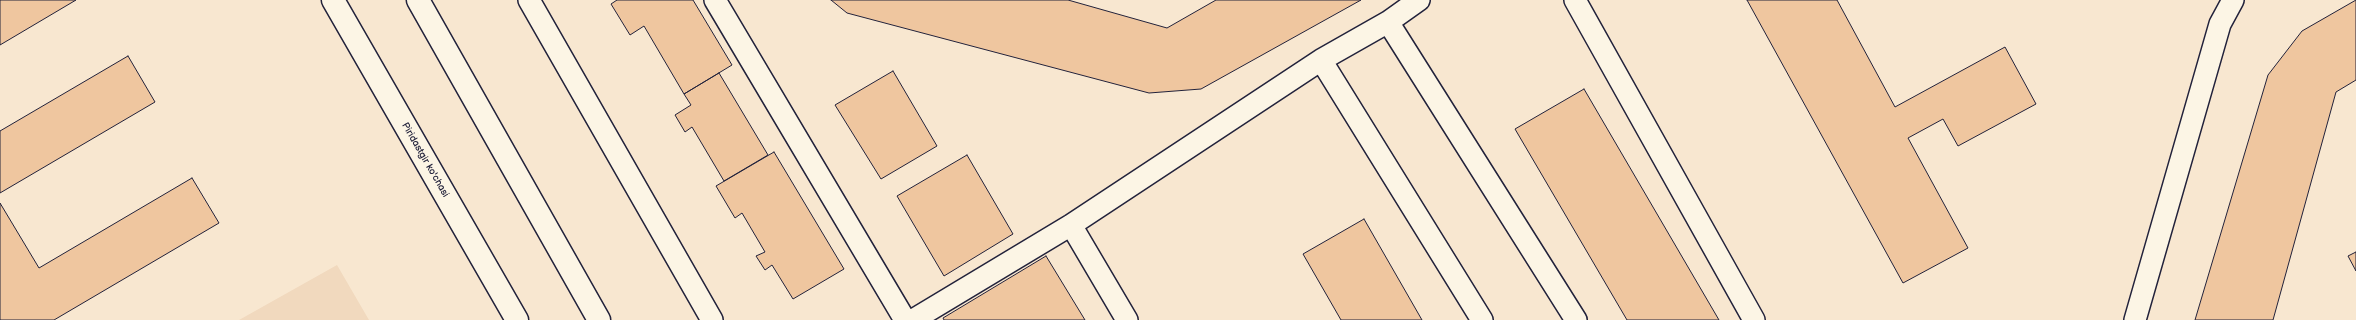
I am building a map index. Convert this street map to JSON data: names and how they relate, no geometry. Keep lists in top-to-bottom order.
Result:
{
  "streets": {
    "main road": ["Piridastgir ko'chasi"]
  }
}
